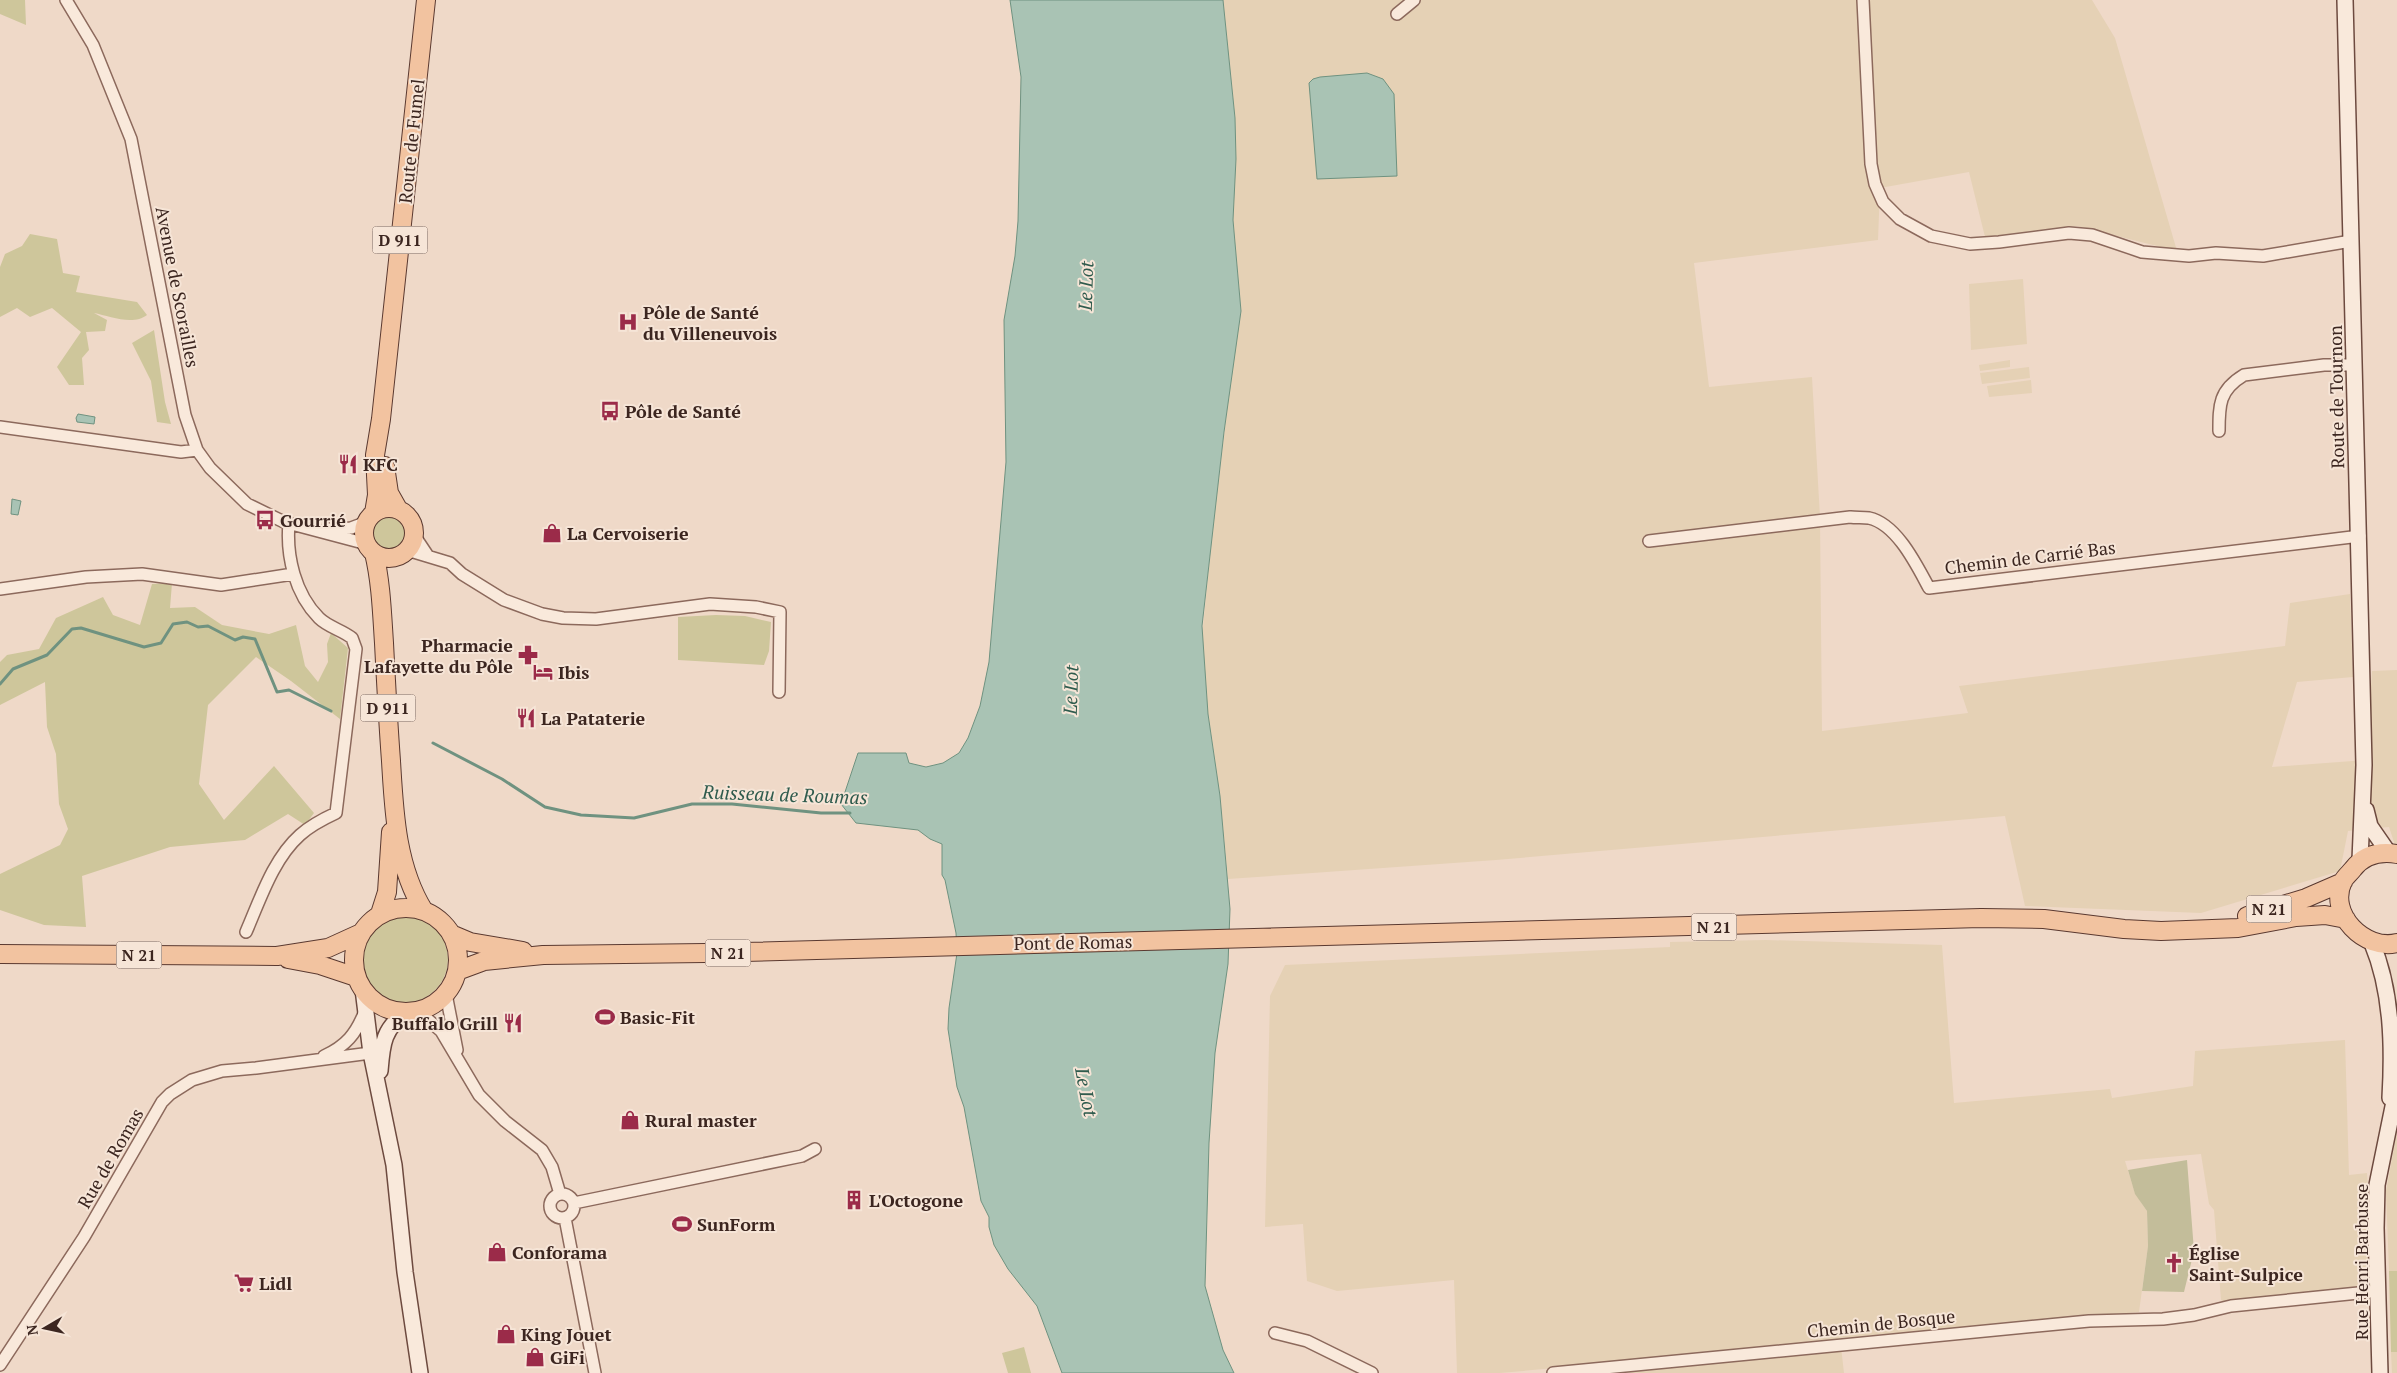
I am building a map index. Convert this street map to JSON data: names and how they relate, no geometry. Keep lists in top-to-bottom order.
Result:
{
  "streets": {
    "main road": [
      "Route de Fumel",
      "D 911",
      "Route de Tournon",
      "N 21",
      "Pont de Romas",
      "Rue Henri Barbusse"
    ],
    "street": [
      "Avenue de Scorailles",
      "Chemin de Carrié Bas",
      "Rue de Romas",
      "Chemin de Bosque"
    ]
  },
  "crossings": [
    ["Route de Fumel", "D 911"],
    ["Route de Fumel", "Avenue de Scorailles"],
    ["D 911", "Avenue de Scorailles"],
    ["D 911", "N 21"],
    ["Route de Tournon", "Chemin de Carrié Bas"],
    ["N 21", "Pont de Romas"],
    ["Rue Henri Barbusse", "Chemin de Bosque"]
  ],
  "water": ["Le Lot", "Ruisseau de Roumas"],
  "places": {
    "hospital": ["Pôle de Santé du Villeneuvois"],
    "bus stop": ["Pôle de Santé", "Gourrié"],
    "restaurant": ["KFC", "La Pataterie", "Buffalo Grill"],
    "shop": [
      "La Cervoiserie",
      "Rural master",
      "Conforama",
      "King Jouet",
      "GiFi"
    ],
    "pharmacy": ["Pharmacie Lafayette du Pôle"],
    "hotel": ["Ibis"],
    "sports": ["Basic-Fit", "SunForm"],
    "building": ["L'Octogone"],
    "church": ["Église Saint-Sulpice"],
    "supermarket": ["Lidl"]
  },
  "north": "left"
}
